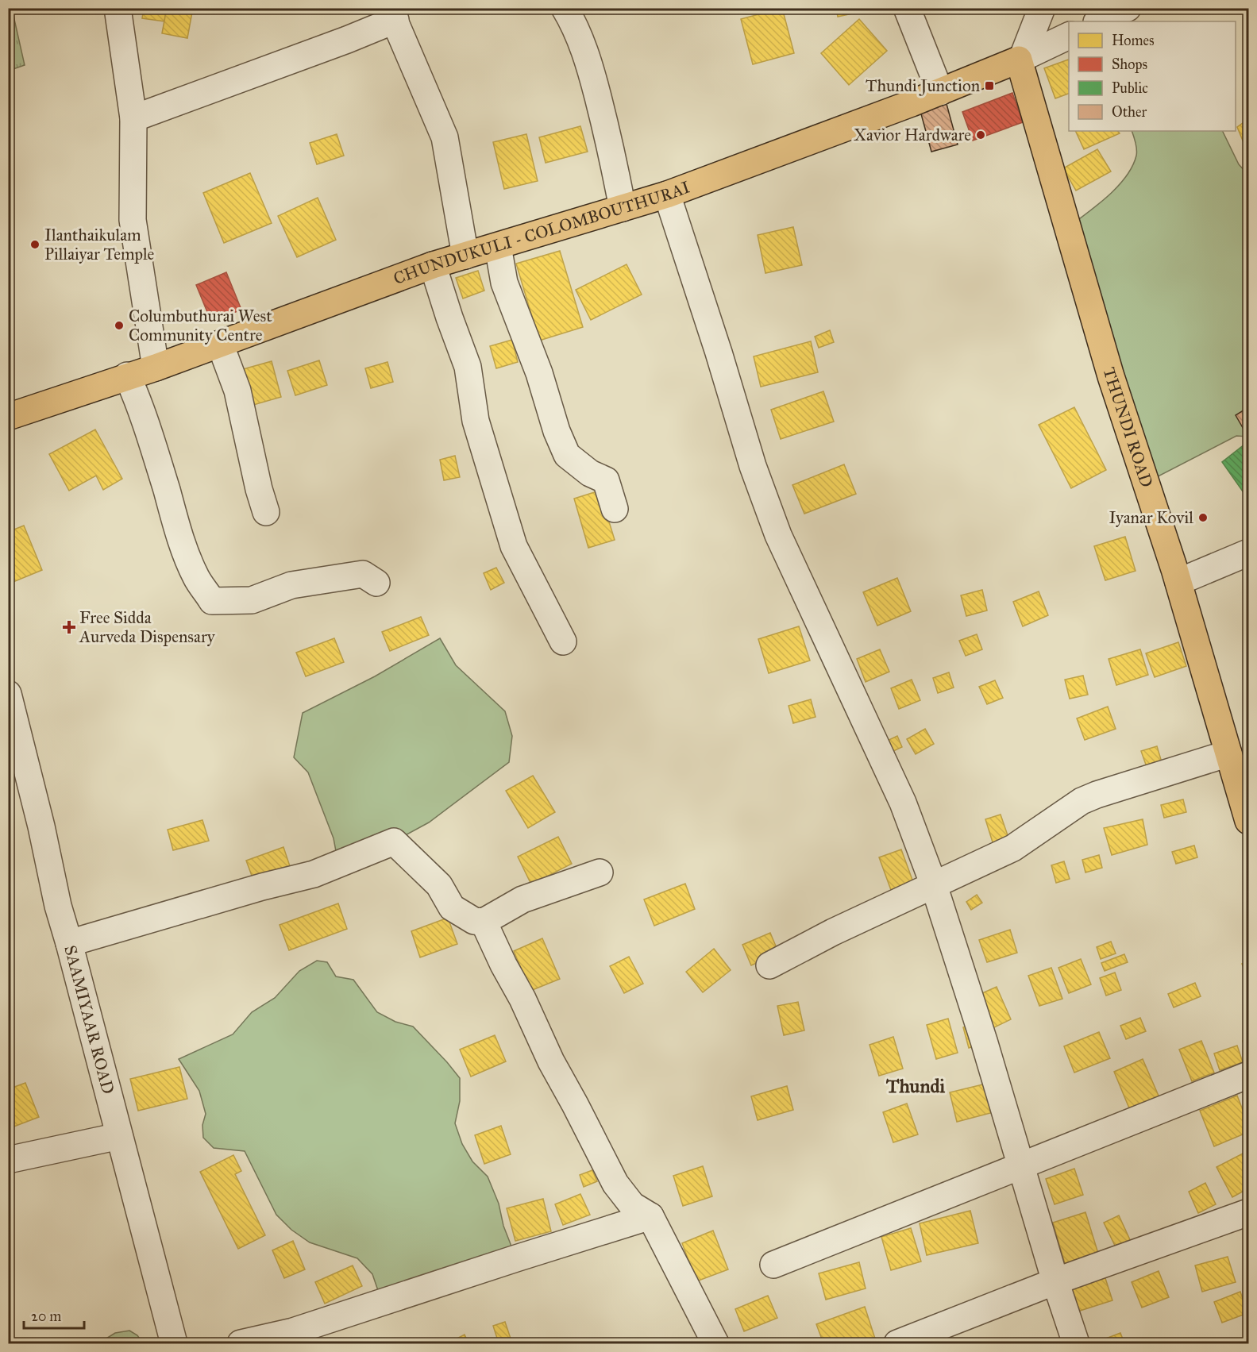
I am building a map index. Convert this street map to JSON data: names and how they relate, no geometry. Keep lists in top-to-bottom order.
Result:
{
  "streets": {
    "main road": ["CHUNDUKULI - COLOMBOUTHURAI", "THUNDI ROAD"],
    "street": ["SAAMIYAAR ROAD"]
  },
  "crossings": [
    ["CHUNDUKULI - COLOMBOUTHURAI", "THUNDI ROAD"]
  ],
  "districts": ["Thundi"],
  "places": {
    "transit": ["Thundi Junction"],
    "other": [
      "Xavior Hardware",
      "Ilanthaikulam Pillaiyar Temple",
      "Columbuthurai West Community Centre",
      "Iyanar Kovil"
    ],
    "health": ["Free Sidda Aurveda Dispensary"]
  },
  "legend": [
    "Homes",
    "Shops",
    "Public",
    "Other"
  ],
  "scale_bar": "20 m"
}
